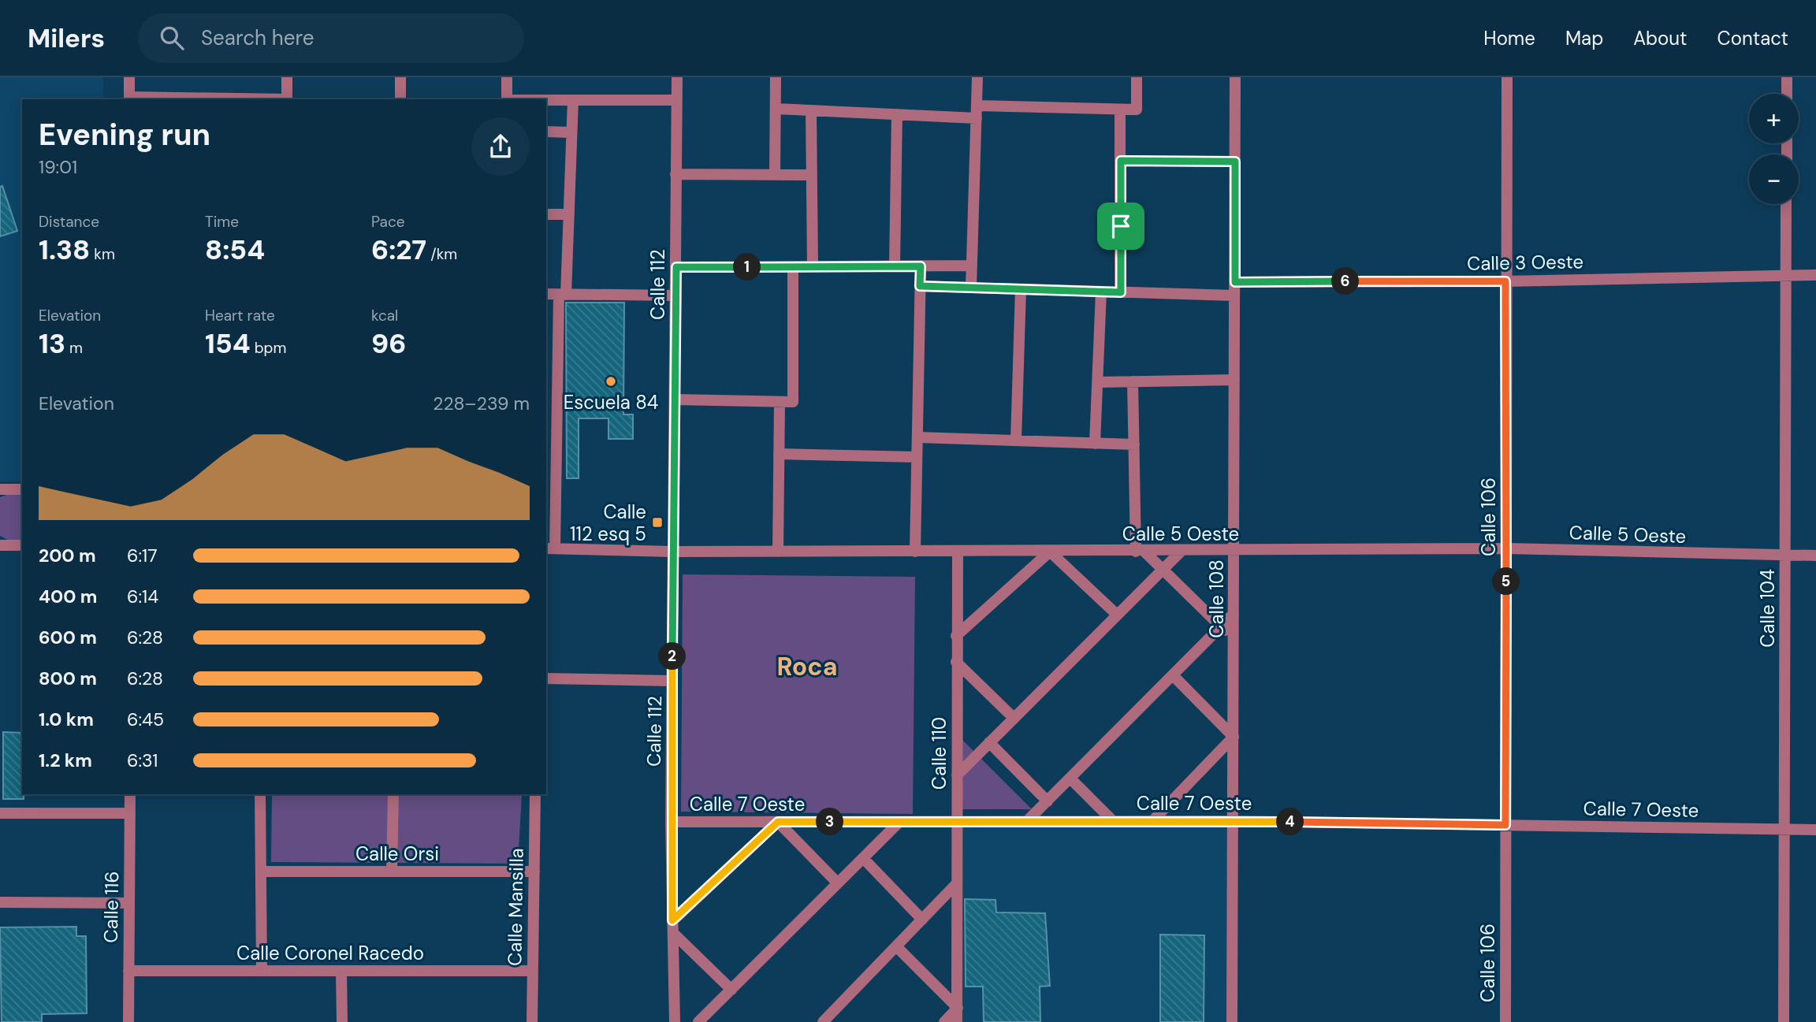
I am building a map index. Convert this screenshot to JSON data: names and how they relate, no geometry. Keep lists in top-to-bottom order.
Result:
{
  "streets": {
    "street": [
      "Calle 3 Oeste",
      "Calle 112",
      "Calle 106",
      "Calle 5 Oeste",
      "Calle 108",
      "Calle 104",
      "Calle 110",
      "Calle 7 Oeste",
      "Calle Orsi",
      "Calle 116",
      "Calle Mansilla",
      "Calle Coronel Racedo"
    ]
  },
  "crossings": [
    ["Calle 3 Oeste", "Calle 106"],
    ["Calle 3 Oeste", "Calle 108"],
    ["Calle 3 Oeste", "Calle 104"],
    ["Calle 112", "Calle 5 Oeste"],
    ["Calle 112", "Calle 7 Oeste"],
    ["Calle 106", "Calle 5 Oeste"],
    ["Calle 106", "Calle 7 Oeste"],
    ["Calle 5 Oeste", "Calle 108"],
    ["Calle 5 Oeste", "Calle 104"],
    ["Calle 5 Oeste", "Calle 110"],
    ["Calle 108", "Calle 7 Oeste"],
    ["Calle 104", "Calle 7 Oeste"],
    ["Calle 110", "Calle 7 Oeste"],
    ["Calle Orsi", "Calle Mansilla"],
    ["Calle 116", "Calle Coronel Racedo"],
    ["Calle Mansilla", "Calle Coronel Racedo"]
  ],
  "districts": ["Roca"],
  "places": {
    "other": ["Escuela 84"],
    "transit": ["Calle 112 esq 5"]
  },
  "page": {
    "header": "Milers",
    "search": "Search here",
    "nav": [
      "Home",
      "Map",
      "About",
      "Contact"
    ],
    "map_buttons": ["+", "−"],
    "heading": ["Evening run", "19:01"],
    "stats": [
      ["Distance", "1.38 km"],
      ["Time", "8:54"],
      ["Pace", "6:27 /km"],
      ["Elevation", "13 m"],
      ["Heart rate", "154 bpm"],
      ["kcal", "96"]
    ],
    "pins": [
      "1",
      "6",
      "5",
      "2",
      "3",
      "4"
    ],
    "chart": ["Elevation", "228–239 m"],
    "list": [
      {
        "name": "200 m",
        "note": "6:17"
      },
      {
        "name": "400 m",
        "note": "6:14"
      },
      {
        "name": "600 m",
        "note": "6:28"
      },
      {
        "name": "800 m",
        "note": "6:28"
      },
      {
        "name": "1.0 km",
        "note": "6:45"
      },
      {
        "name": "1.2 km",
        "note": "6:31"
      }
    ]
  }
}
